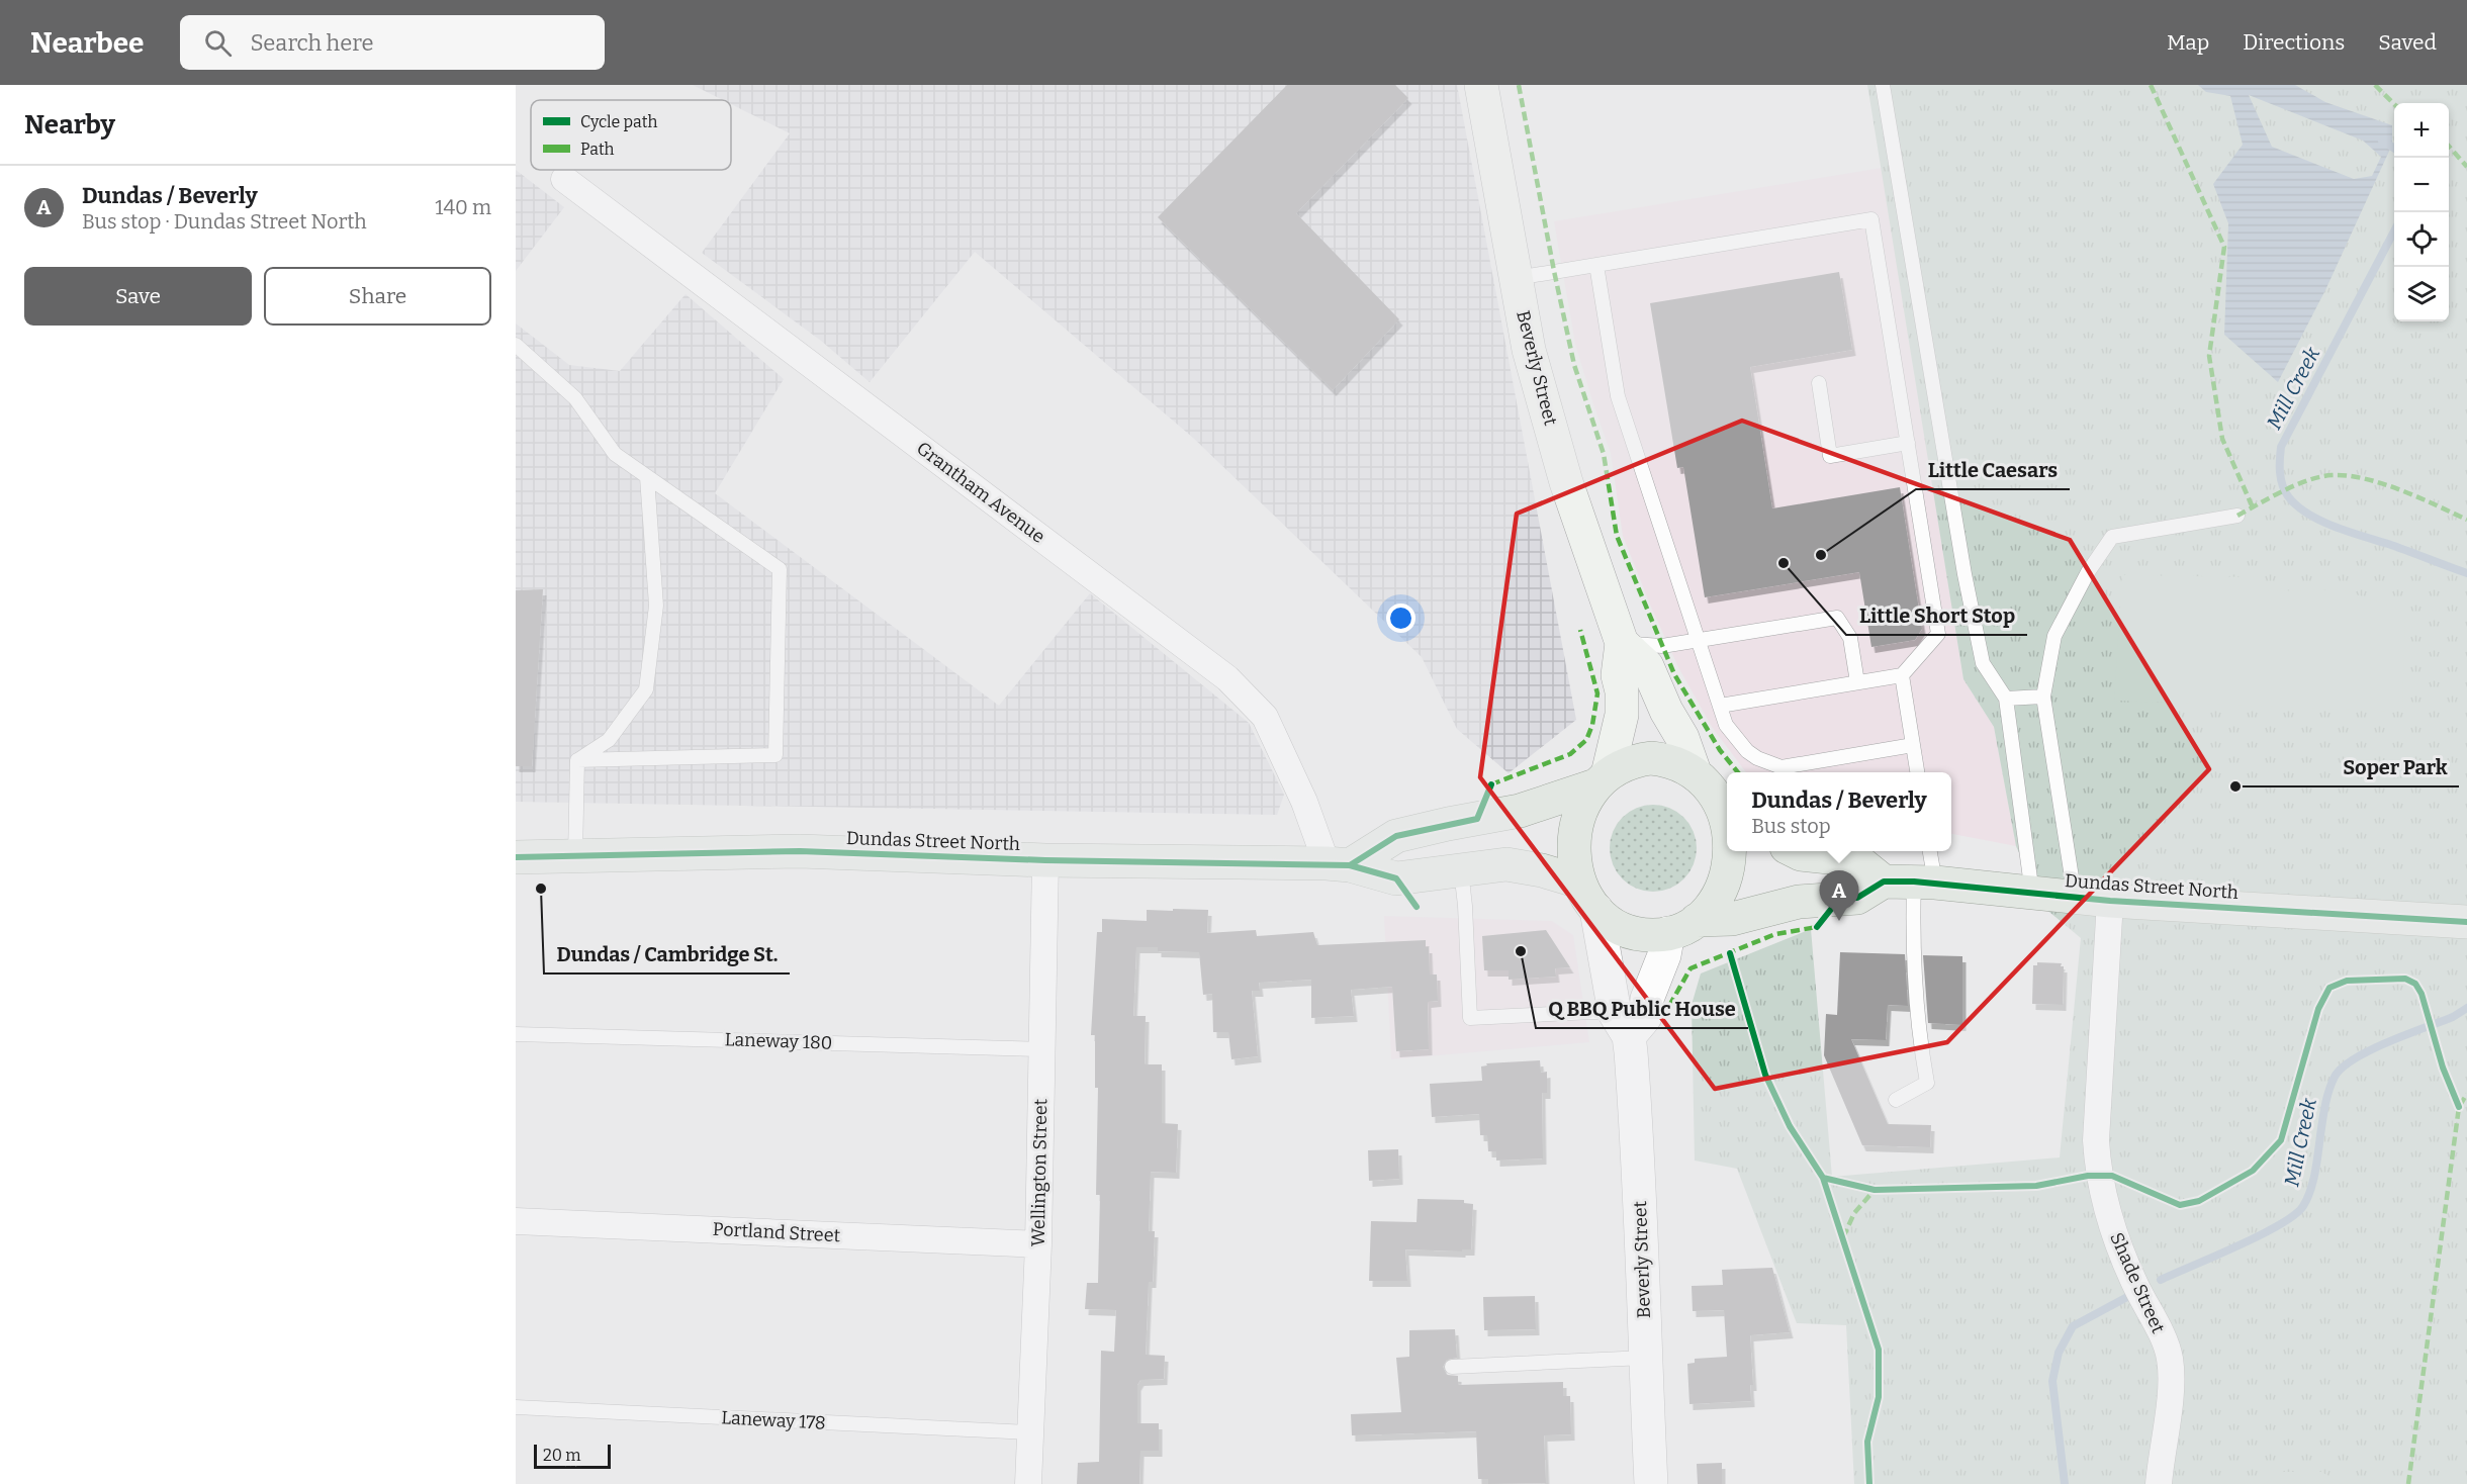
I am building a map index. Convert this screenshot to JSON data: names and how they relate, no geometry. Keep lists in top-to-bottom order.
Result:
{
  "streets": {
    "main road": ["Beverly Street", "Dundas Street North"],
    "street": [
      "Grantham Avenue",
      "Wellington Street",
      "Portland Street",
      "Shade Street"
    ],
    "lane": ["Laneway 180", "Laneway 178"]
  },
  "crossings": [
    ["Grantham Avenue", "Dundas Street North"],
    ["Dundas Street North", "Wellington Street"],
    ["Dundas Street North", "Shade Street"],
    ["Laneway 180", "Wellington Street"],
    ["Wellington Street", "Portland Street"],
    ["Wellington Street", "Laneway 178"]
  ],
  "water": ["Mill Creek"],
  "places": [
    "Little Caesars",
    "Little Short Stop",
    "Soper Park",
    "Dundas / Cambridge St.",
    "Q BBQ Public House"
  ],
  "legend": ["Cycle path", "Path"],
  "scale_bar": "20 m",
  "page": {
    "header": "Nearbee",
    "search": "Search here",
    "nav": ["Map", "Directions", "Saved"],
    "heading": "Nearby",
    "map_buttons": ["+", "−"],
    "list": [
      {
        "mark": "A",
        "name": "Dundas / Beverly",
        "note": "Bus stop · Dundas Street North",
        "value": "140 m"
      }
    ],
    "buttons": ["Save", "Share"],
    "popup": ["Dundas / Beverly", "Bus stop"],
    "pins": "A",
    "scale": "20 m"
  }
}
